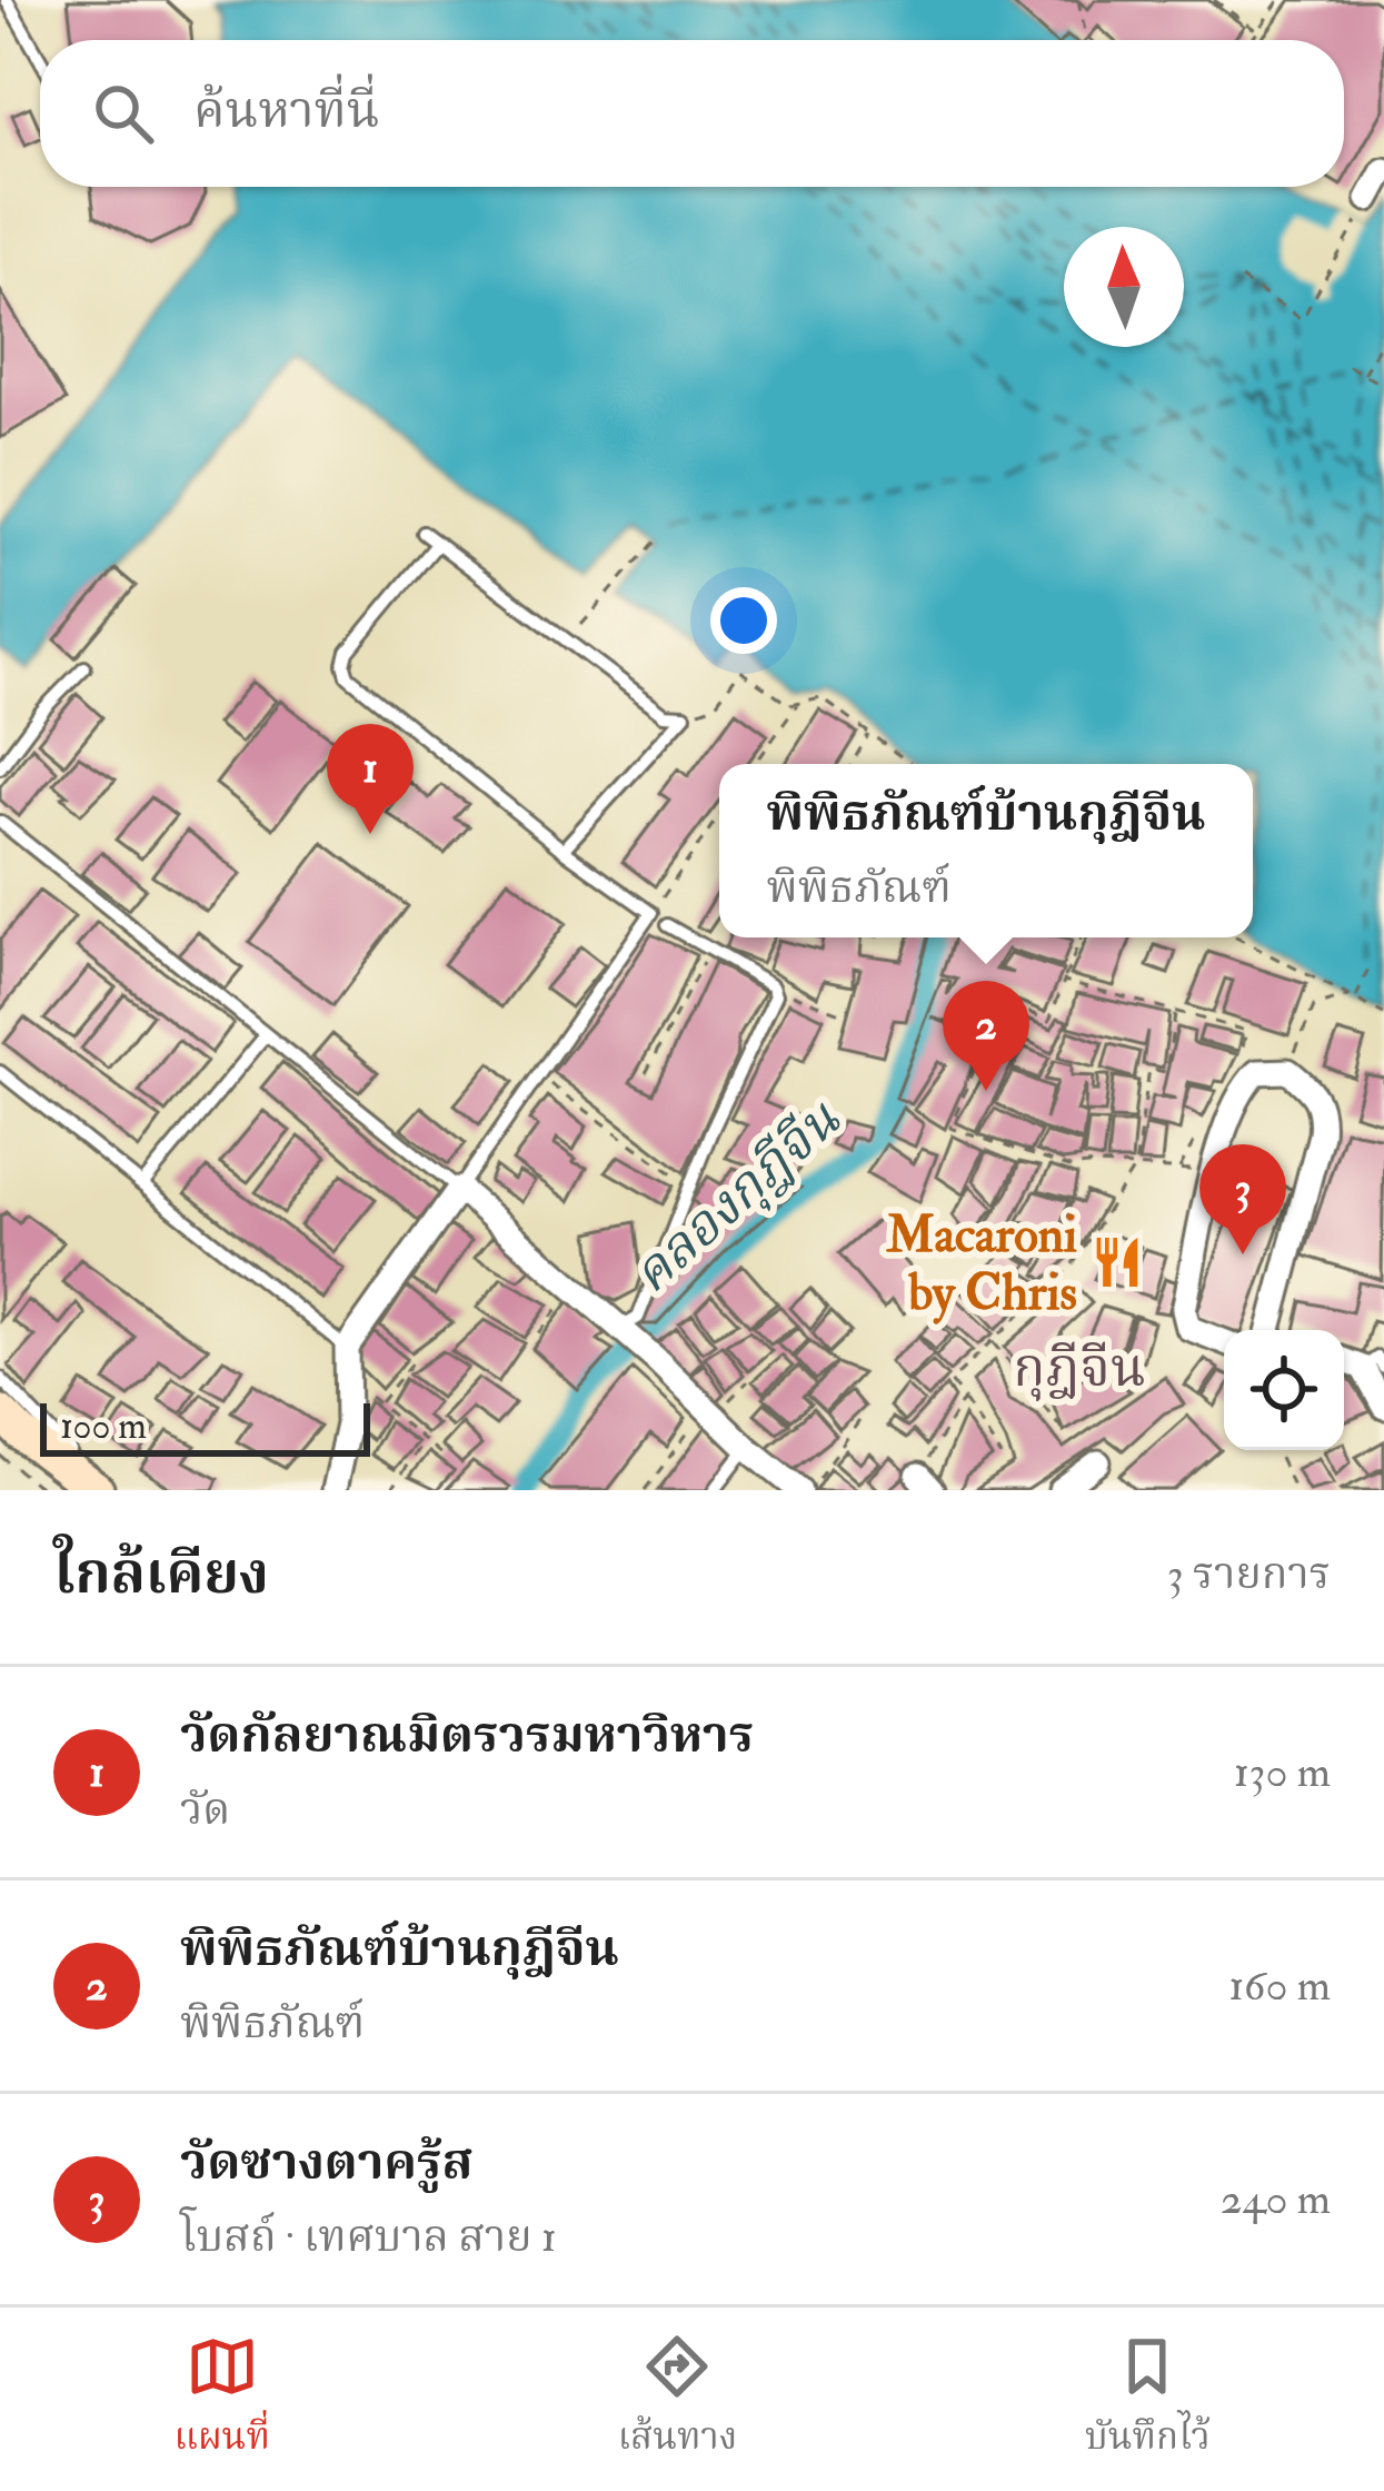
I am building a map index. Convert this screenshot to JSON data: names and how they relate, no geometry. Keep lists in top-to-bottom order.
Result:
{
  "districts": ["กุฎีจีน"],
  "water": ["คลองกุฎีจีน"],
  "places": {
    "restaurant": ["Macaroni by Chris"]
  },
  "scale_bar": "100 m",
  "north": "top",
  "page": {
    "search": "ค้นหาที่นี่",
    "pins": ["1", "2", "3"],
    "popup": ["พิพิธภัณฑ์บ้านกุฎีจีน", "พิพิธภัณฑ์"],
    "scale": "100 m",
    "heading": ["ใกล้เคียง", "3 รายการ"],
    "list": [
      {
        "mark": "1",
        "name": "วัดกัลยาณมิตรวรมหาวิหาร",
        "note": "วัด",
        "value": "130 m"
      },
      {
        "mark": "2",
        "name": "พิพิธภัณฑ์บ้านกุฎีจีน",
        "note": "พิพิธภัณฑ์",
        "value": "160 m"
      },
      {
        "mark": "3",
        "name": "วัดซางตาครู้ส",
        "note": "โบสถ์ · เทศบาล สาย 1",
        "value": "240 m"
      }
    ],
    "nav": ["แผนที่", "เส้นทาง", "บันทึกไว้"]
  }
}
